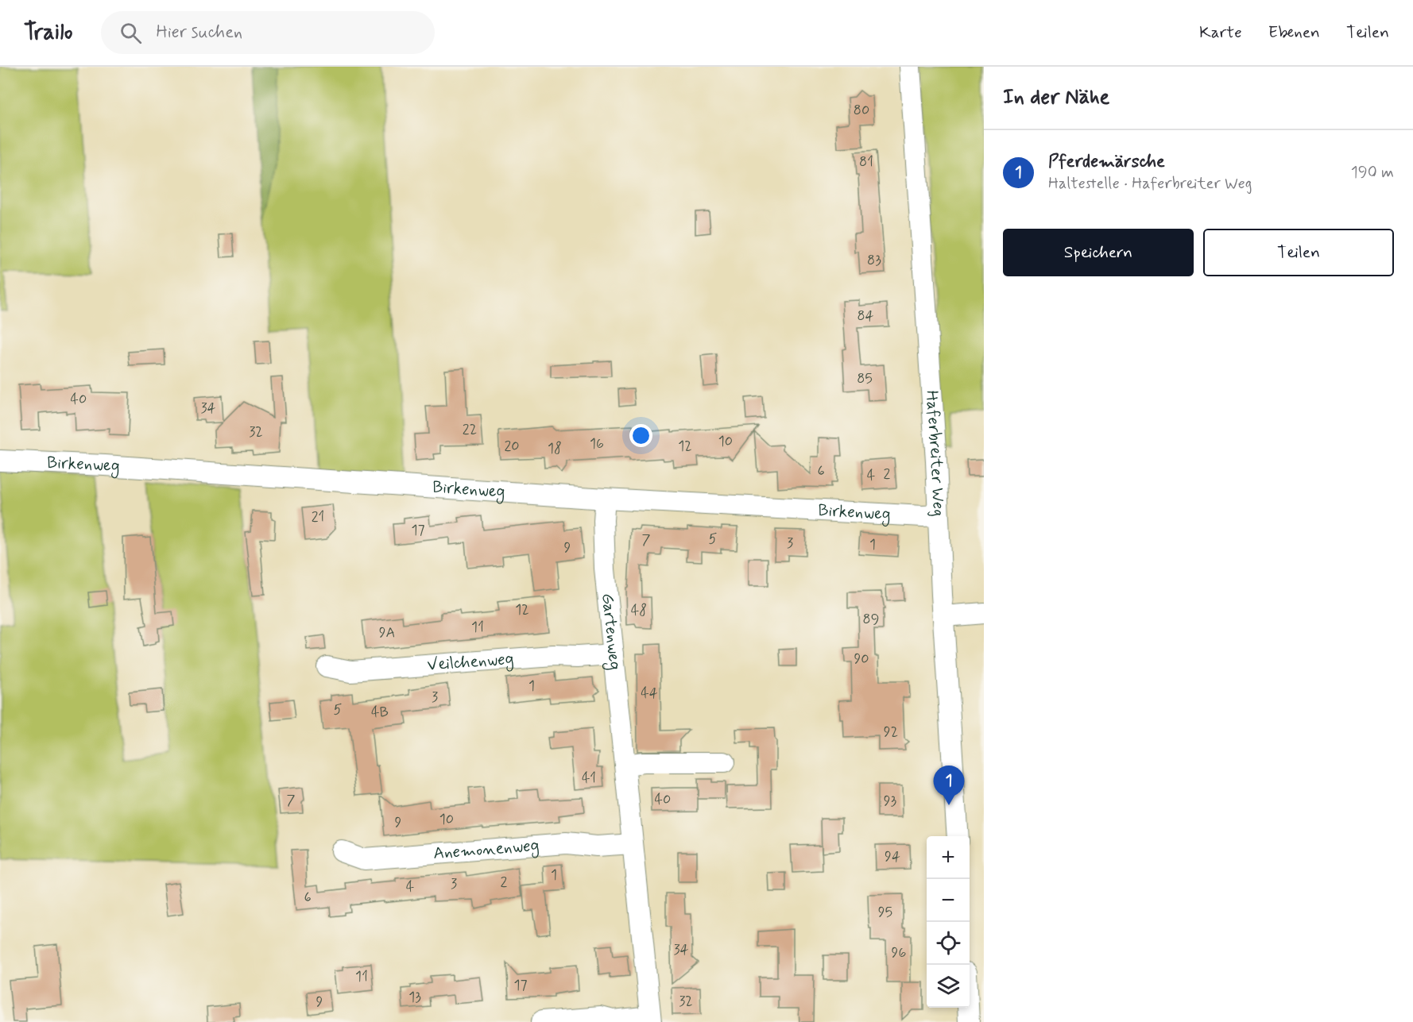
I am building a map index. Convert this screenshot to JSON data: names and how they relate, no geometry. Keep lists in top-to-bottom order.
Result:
{
  "streets": {
    "street": [
      "Haferbreiter Weg",
      "Birkenweg",
      "Gartenweg",
      "Veilchenweg",
      "Anemonenweg"
    ]
  },
  "crossings": [
    ["Haferbreiter Weg", "Birkenweg"],
    ["Birkenweg", "Gartenweg"],
    ["Gartenweg", "Veilchenweg"],
    ["Gartenweg", "Anemonenweg"]
  ],
  "house_numbers": [
    "80",
    "81",
    "83",
    "84",
    "85",
    "40",
    "34",
    "22",
    "32",
    "10",
    "16",
    "20",
    "12",
    "18",
    "6",
    "2",
    "4",
    "21",
    "17",
    "5",
    "7",
    "3",
    "1",
    "9",
    "12",
    "48",
    "89",
    "11",
    "9A",
    "90",
    "1",
    "44",
    "3",
    "5",
    "4B",
    "92",
    "41",
    "40",
    "7",
    "93",
    "10",
    "9",
    "94",
    "1",
    "2",
    "3",
    "4",
    "6",
    "95",
    "34",
    "96",
    "11",
    "17",
    "13",
    "32",
    "9"
  ],
  "page": {
    "header": "Trailo",
    "search": "Hier suchen",
    "nav": ["Karte", "Ebenen", "Teilen"],
    "heading": "In der Nähe",
    "list": [
      {
        "mark": "1",
        "name": "Pferdemärsche",
        "note": "Haltestelle · Haferbreiter Weg",
        "value": "190 m"
      }
    ],
    "buttons": ["Speichern", "Teilen"],
    "pins": "1",
    "map_buttons": ["+", "−"]
  }
}
